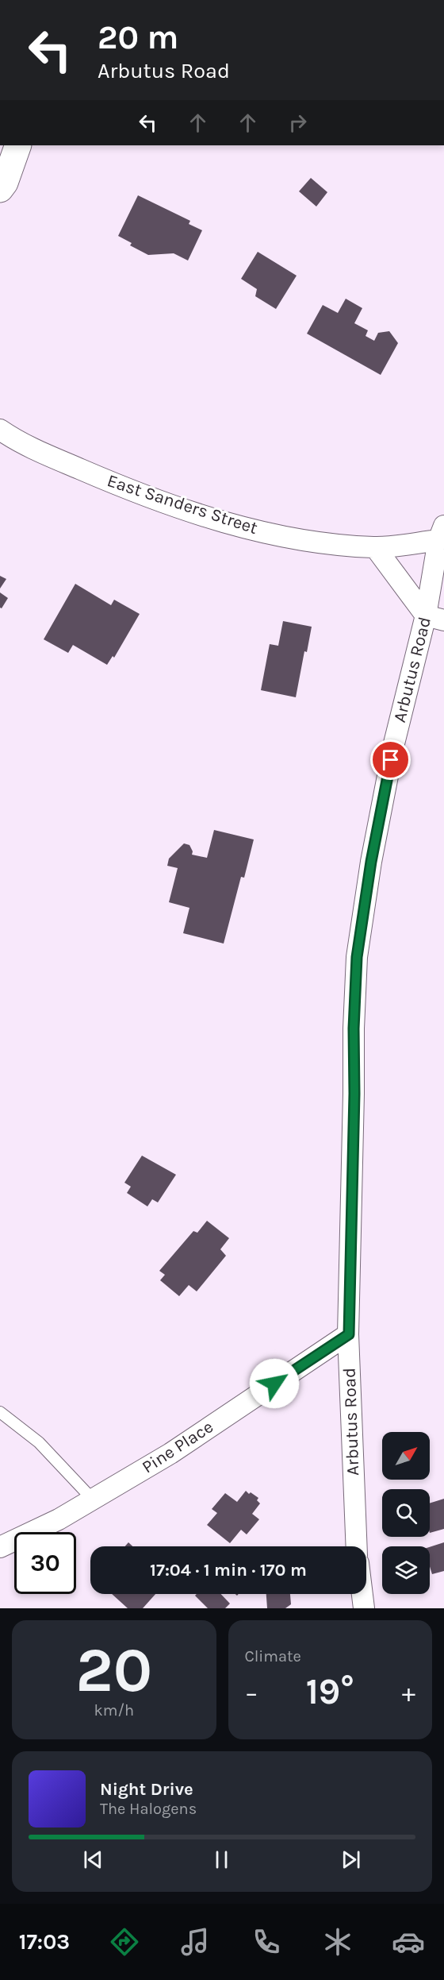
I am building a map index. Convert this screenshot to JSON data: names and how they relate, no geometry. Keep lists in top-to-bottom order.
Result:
{
  "streets": {
    "street": ["East Sanders Street", "Arbutus Road", "Pine Place"]
  },
  "crossings": [
    ["East Sanders Street", "Arbutus Road"],
    ["Arbutus Road", "Pine Place"]
  ],
  "north": "top right",
  "page": {
    "turn": ["20 m", "Arbutus Road"],
    "limit": "30",
    "trip": "17:04 · 1 min · 170 m",
    "tile": [
      ["20", "km/h"],
      "Climate"
    ],
    "heat": ["−", "19°", "+"],
    "song": ["Night Drive", "The Halogens"],
    "tabs": "17:03"
  }
}
